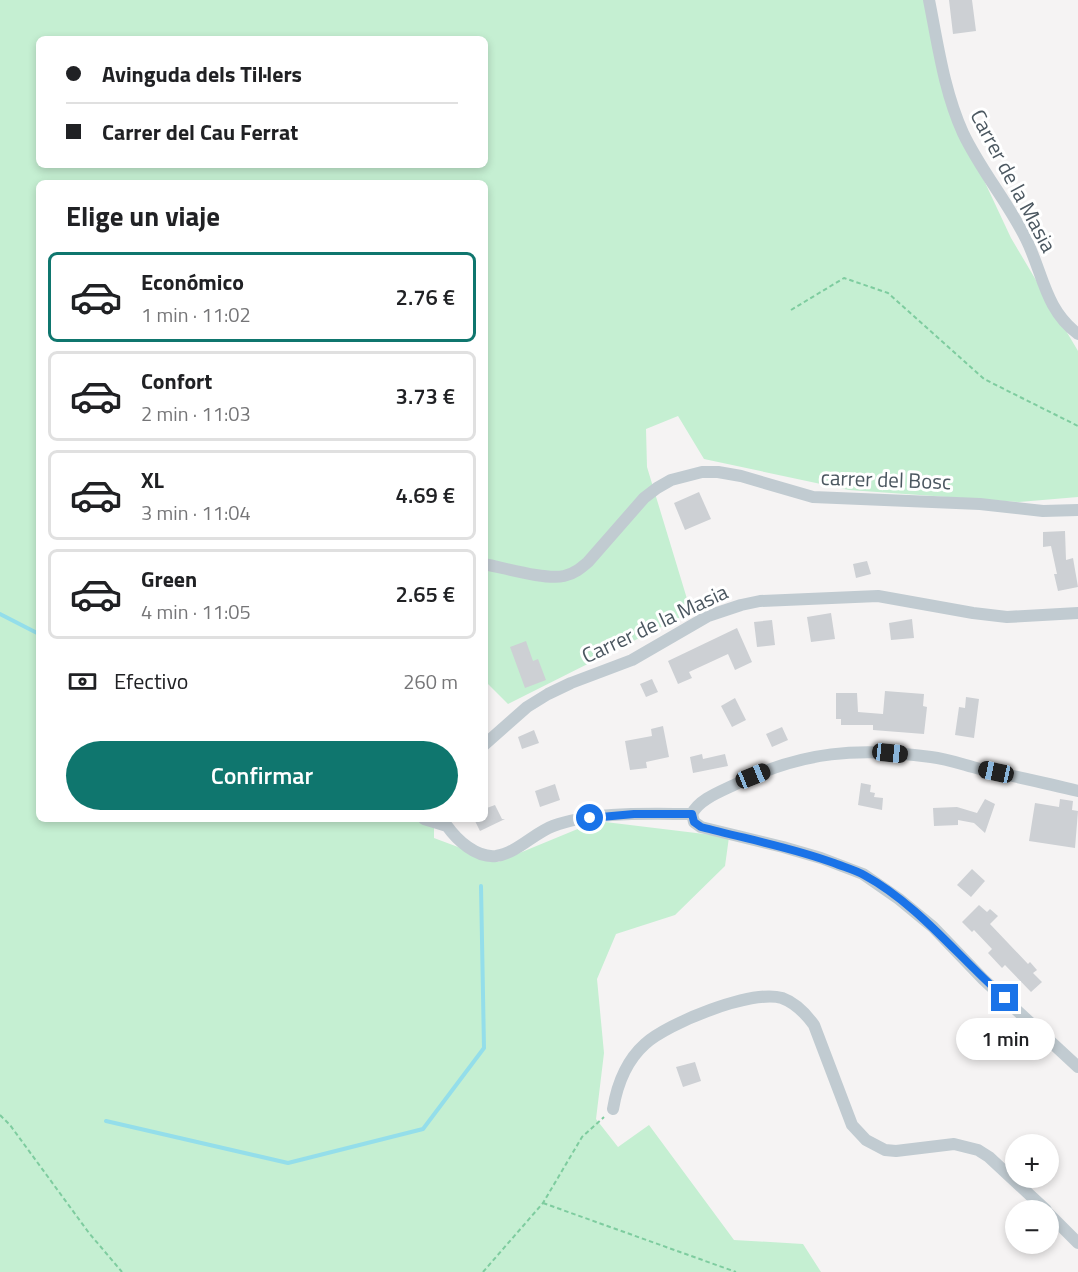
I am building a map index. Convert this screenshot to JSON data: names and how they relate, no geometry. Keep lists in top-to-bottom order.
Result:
{
  "streets": {
    "street": ["Carrer de la Masia", "carrer del Bosc"]
  },
  "page": {
    "banner": ["Avinguda dels Til·lers", "Carrer del Cau Ferrat"],
    "heading": "Elige un viaje",
    "list": [
      {
        "name": "Económico",
        "note": "1 min · 11:02",
        "value": "2.76 €"
      },
      {
        "name": "Confort",
        "note": "2 min · 11:03",
        "value": "3.73 €"
      },
      {
        "name": "XL",
        "note": "3 min · 11:04",
        "value": "4.69 €"
      },
      {
        "name": "Green",
        "note": "4 min · 11:05",
        "value": "2.65 €"
      }
    ],
    "pay": ["Efectivo", "260 m"],
    "buttons": "Confirmar",
    "bubble": "1 min",
    "map_buttons": ["+", "−"]
  }
}
